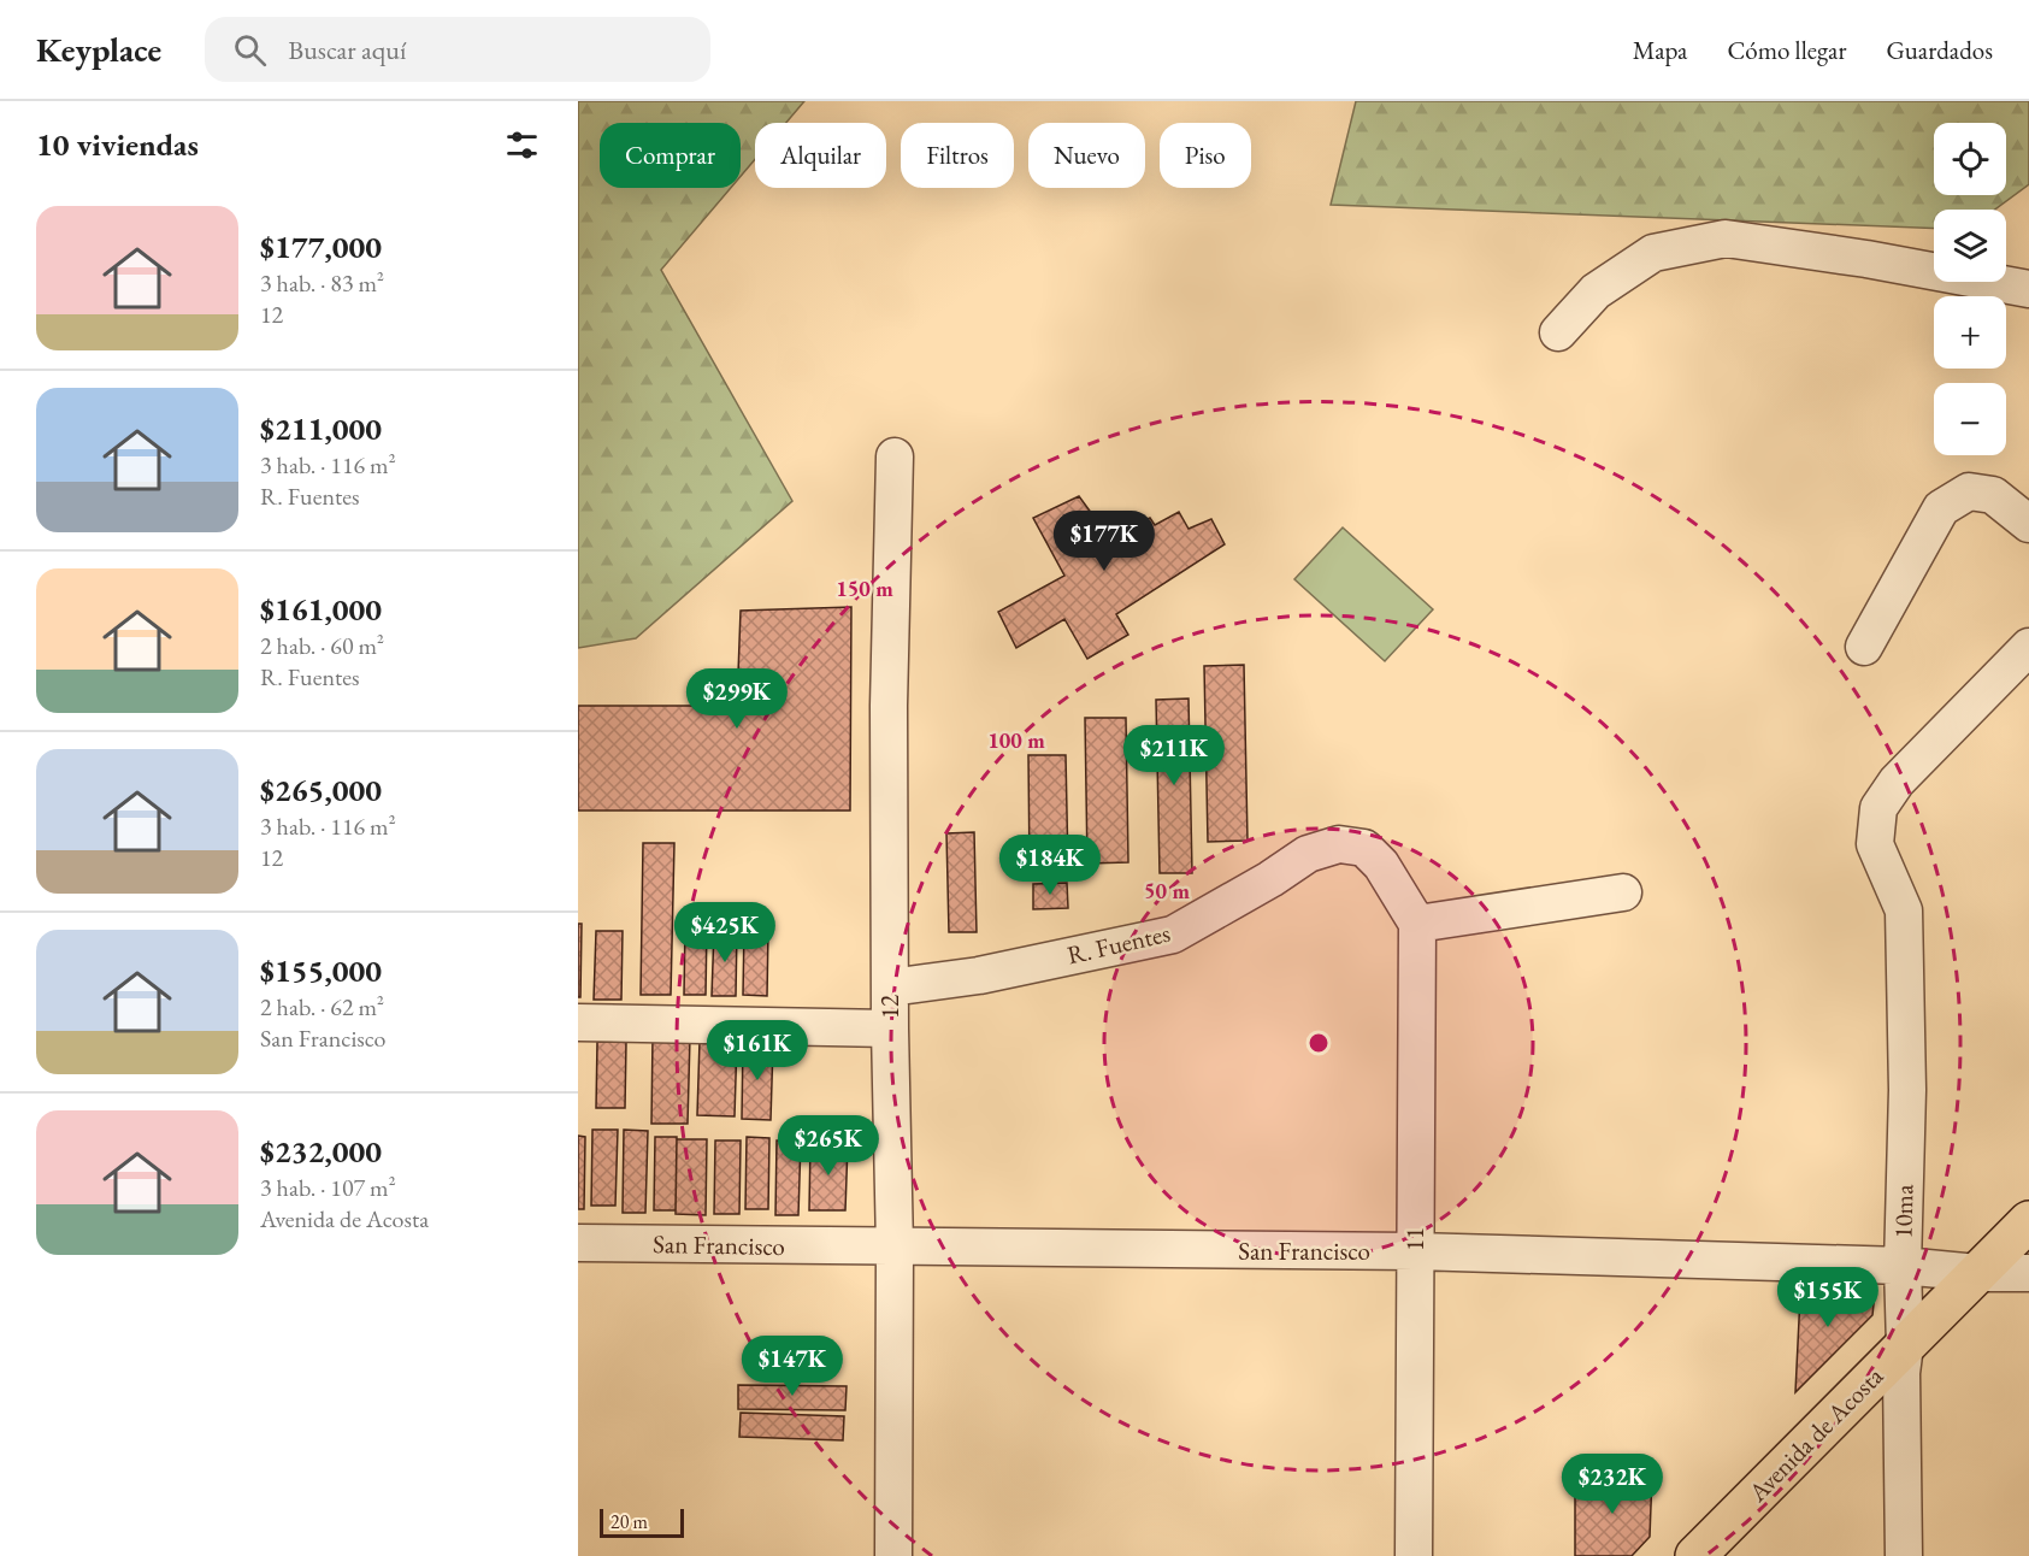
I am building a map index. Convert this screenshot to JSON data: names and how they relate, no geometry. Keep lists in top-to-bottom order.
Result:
{
  "streets": {
    "main road": ["Avenida de Acosta"],
    "street": [
      "R. Fuentes",
      "12",
      "10ma",
      "11",
      "San Francisco"
    ]
  },
  "crossings": [
    ["R. Fuentes", "12"],
    ["R. Fuentes", "11"],
    ["12", "San Francisco"],
    ["10ma", "San Francisco"],
    ["10ma", "Avenida de Acosta"],
    ["11", "San Francisco"],
    ["San Francisco", "Avenida de Acosta"]
  ],
  "scale_bar": "20 m",
  "page": {
    "header": "Keyplace",
    "search": "Buscar aquí",
    "nav": ["Mapa", "Cómo llegar", "Guardados"],
    "heading": "10 viviendas",
    "map_buttons": ["+", "−"],
    "chip": [
      "Comprar",
      "Alquilar",
      "Filtros",
      "Nuevo",
      "Piso"
    ],
    "list": [
      {
        "name": "$177,000",
        "note": "3 hab. · 83 m² · 12"
      },
      {
        "name": "$211,000",
        "note": "3 hab. · 116 m² · R. Fuentes"
      },
      {
        "name": "$161,000",
        "note": "2 hab. · 60 m² · R. Fuentes"
      },
      {
        "name": "$265,000",
        "note": "3 hab. · 116 m² · 12"
      },
      {
        "name": "$155,000",
        "note": "2 hab. · 62 m² · San Francisco"
      },
      {
        "name": "$232,000",
        "note": "3 hab. · 107 m² · Avenida de Acosta"
      }
    ],
    "price": [
      "$177K",
      "$299K",
      "$211K",
      "$184K",
      "$425K",
      "$161K",
      "$265K",
      "$155K",
      "$147K",
      "$232K"
    ],
    "scale": "20 m"
  },
  "rings": ["150 m", "100 m", "50 m"]
}
